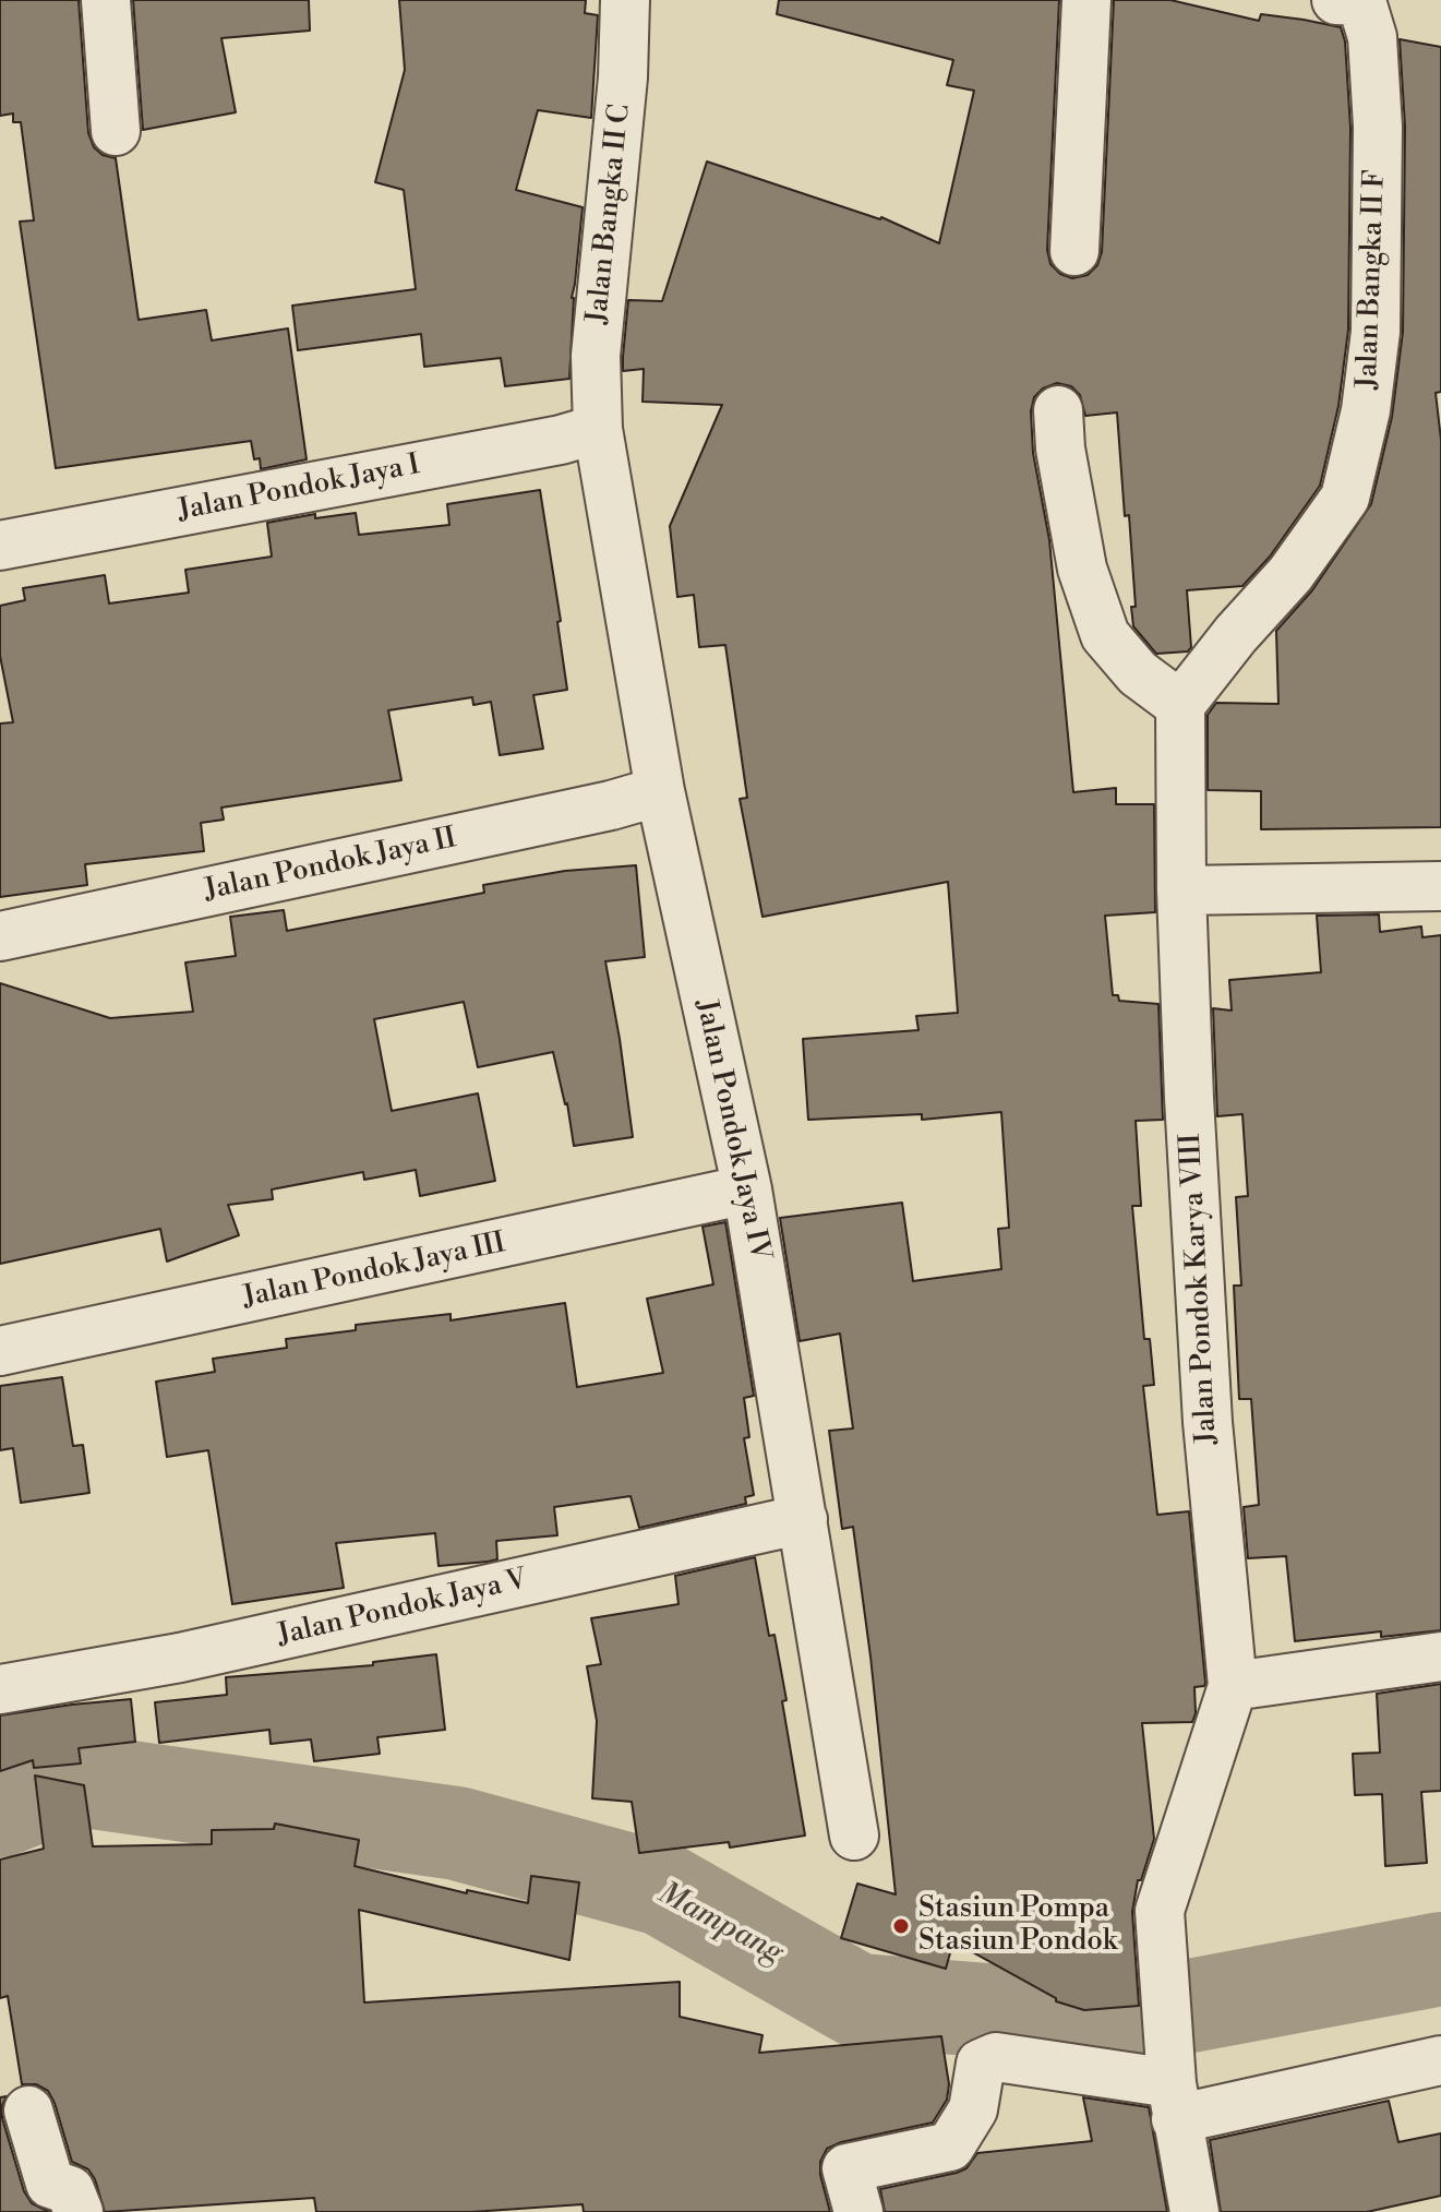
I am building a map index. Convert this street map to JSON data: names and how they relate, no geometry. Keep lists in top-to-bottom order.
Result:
{
  "streets": {
    "street": [
      "Jalan Bangka II C",
      "Jalan Bangka II F",
      "Jalan Pondok Jaya I",
      "Jalan Pondok Jaya II",
      "Jalan Pondok Jaya IV",
      "Jalan Pondok Jaya III",
      "Jalan Pondok Karya VIII",
      "Jalan Pondok Jaya V"
    ]
  },
  "crossings": [
    ["Jalan Bangka II C", "Jalan Pondok Jaya I"],
    ["Jalan Bangka II C", "Jalan Pondok Jaya IV"],
    ["Jalan Pondok Jaya I", "Jalan Pondok Jaya IV"],
    ["Jalan Pondok Jaya II", "Jalan Pondok Jaya IV"],
    ["Jalan Pondok Jaya IV", "Jalan Pondok Jaya III"],
    ["Jalan Pondok Jaya IV", "Jalan Pondok Jaya V"]
  ],
  "water": ["Mampang"],
  "places": ["Stasiun Pompa Stasiun Pondok"]
}
